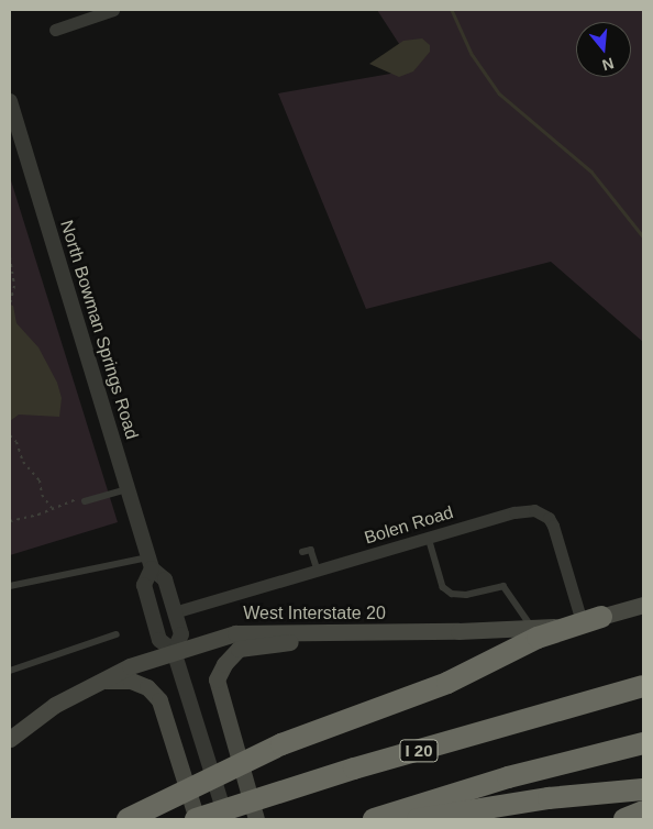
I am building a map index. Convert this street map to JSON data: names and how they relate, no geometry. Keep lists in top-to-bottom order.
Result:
{
  "streets": {
    "highway": ["I 20"],
    "main road": ["West Interstate 20"],
    "street": ["North Bowman Springs Road", "Bolen Road"]
  },
  "crossings": [
    ["North Bowman Springs Road", "Bolen Road"],
    ["North Bowman Springs Road", "West Interstate 20"],
    ["Bolen Road", "West Interstate 20"]
  ],
  "north": "bottom"
}
